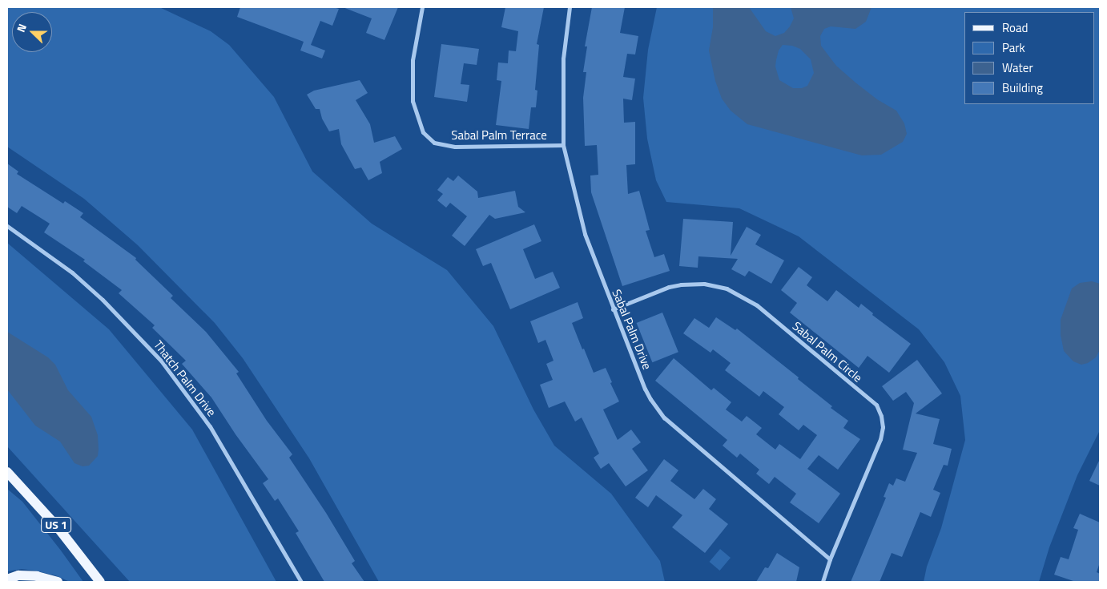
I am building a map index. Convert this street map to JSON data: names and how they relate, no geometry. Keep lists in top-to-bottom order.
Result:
{
  "streets": {
    "main road": ["US 1"],
    "street": [
      "Sabal Palm Terrace",
      "Sabal Palm Drive",
      "Sabal Palm Circle",
      "Thatch Palm Drive"
    ]
  },
  "crossings": [
    ["Sabal Palm Terrace", "Sabal Palm Drive"],
    ["Sabal Palm Drive", "Sabal Palm Circle"]
  ],
  "legend": [
    "Road",
    "Park",
    "Water",
    "Building"
  ],
  "north": "left"
}
